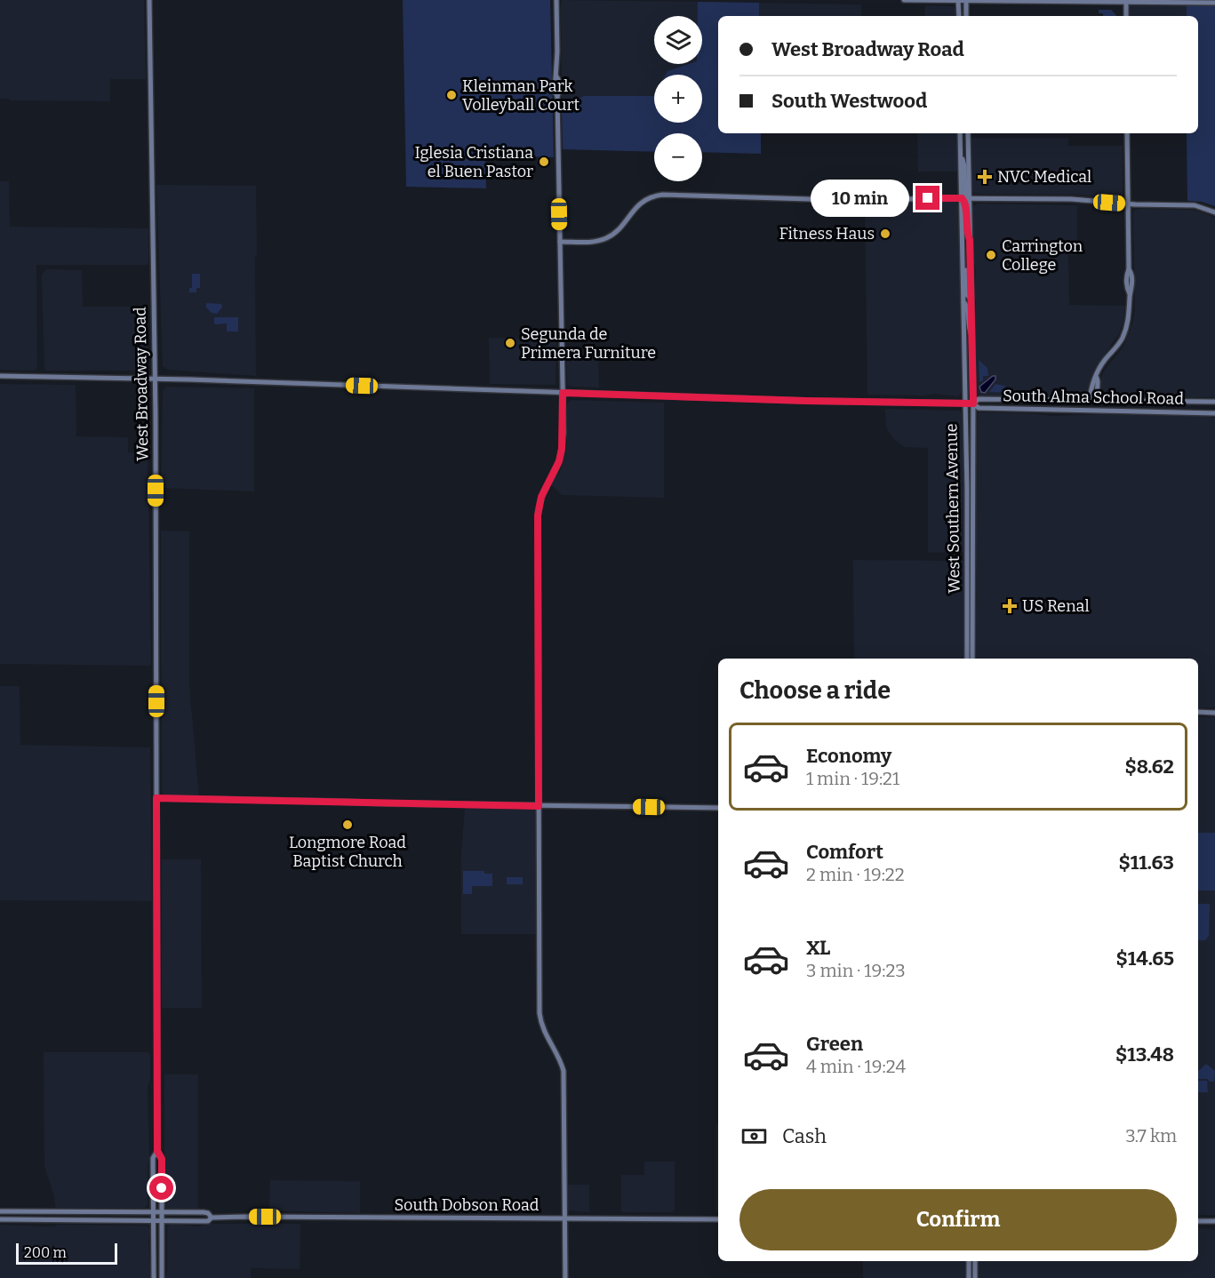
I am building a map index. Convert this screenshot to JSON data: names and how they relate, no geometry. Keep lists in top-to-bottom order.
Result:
{
  "streets": {
    "main road": [
      "West Broadway Road",
      "South Alma School Road",
      "West Southern Avenue",
      "South Dobson Road"
    ]
  },
  "crossings": [
    ["West Broadway Road", "South Alma School Road"],
    ["West Broadway Road", "South Dobson Road"],
    ["South Alma School Road", "West Southern Avenue"]
  ],
  "places": {
    "other": [
      "Kleinman Park Volleyball Court",
      "Iglesia Cristiana el Buen Pastor",
      "Fitness Haus",
      "Carrington College",
      "Segunda de Primera Furniture",
      "Longmore Road Baptist Church"
    ],
    "health": ["NVC Medical", "US Renal"]
  },
  "scale_bar": "200 m",
  "page": {
    "map_buttons": ["+", "−"],
    "banner": ["West Broadway Road", "South Westwood"],
    "bubble": "10 min",
    "heading": "Choose a ride",
    "list": [
      {
        "name": "Economy",
        "note": "1 min · 19:21",
        "value": "$8.62"
      },
      {
        "name": "Comfort",
        "note": "2 min · 19:22",
        "value": "$11.63"
      },
      {
        "name": "XL",
        "note": "3 min · 19:23",
        "value": "$14.65"
      },
      {
        "name": "Green",
        "note": "4 min · 19:24",
        "value": "$13.48"
      }
    ],
    "pay": ["Cash", "3.7 km"],
    "buttons": "Confirm",
    "scale": "200 m"
  }
}
